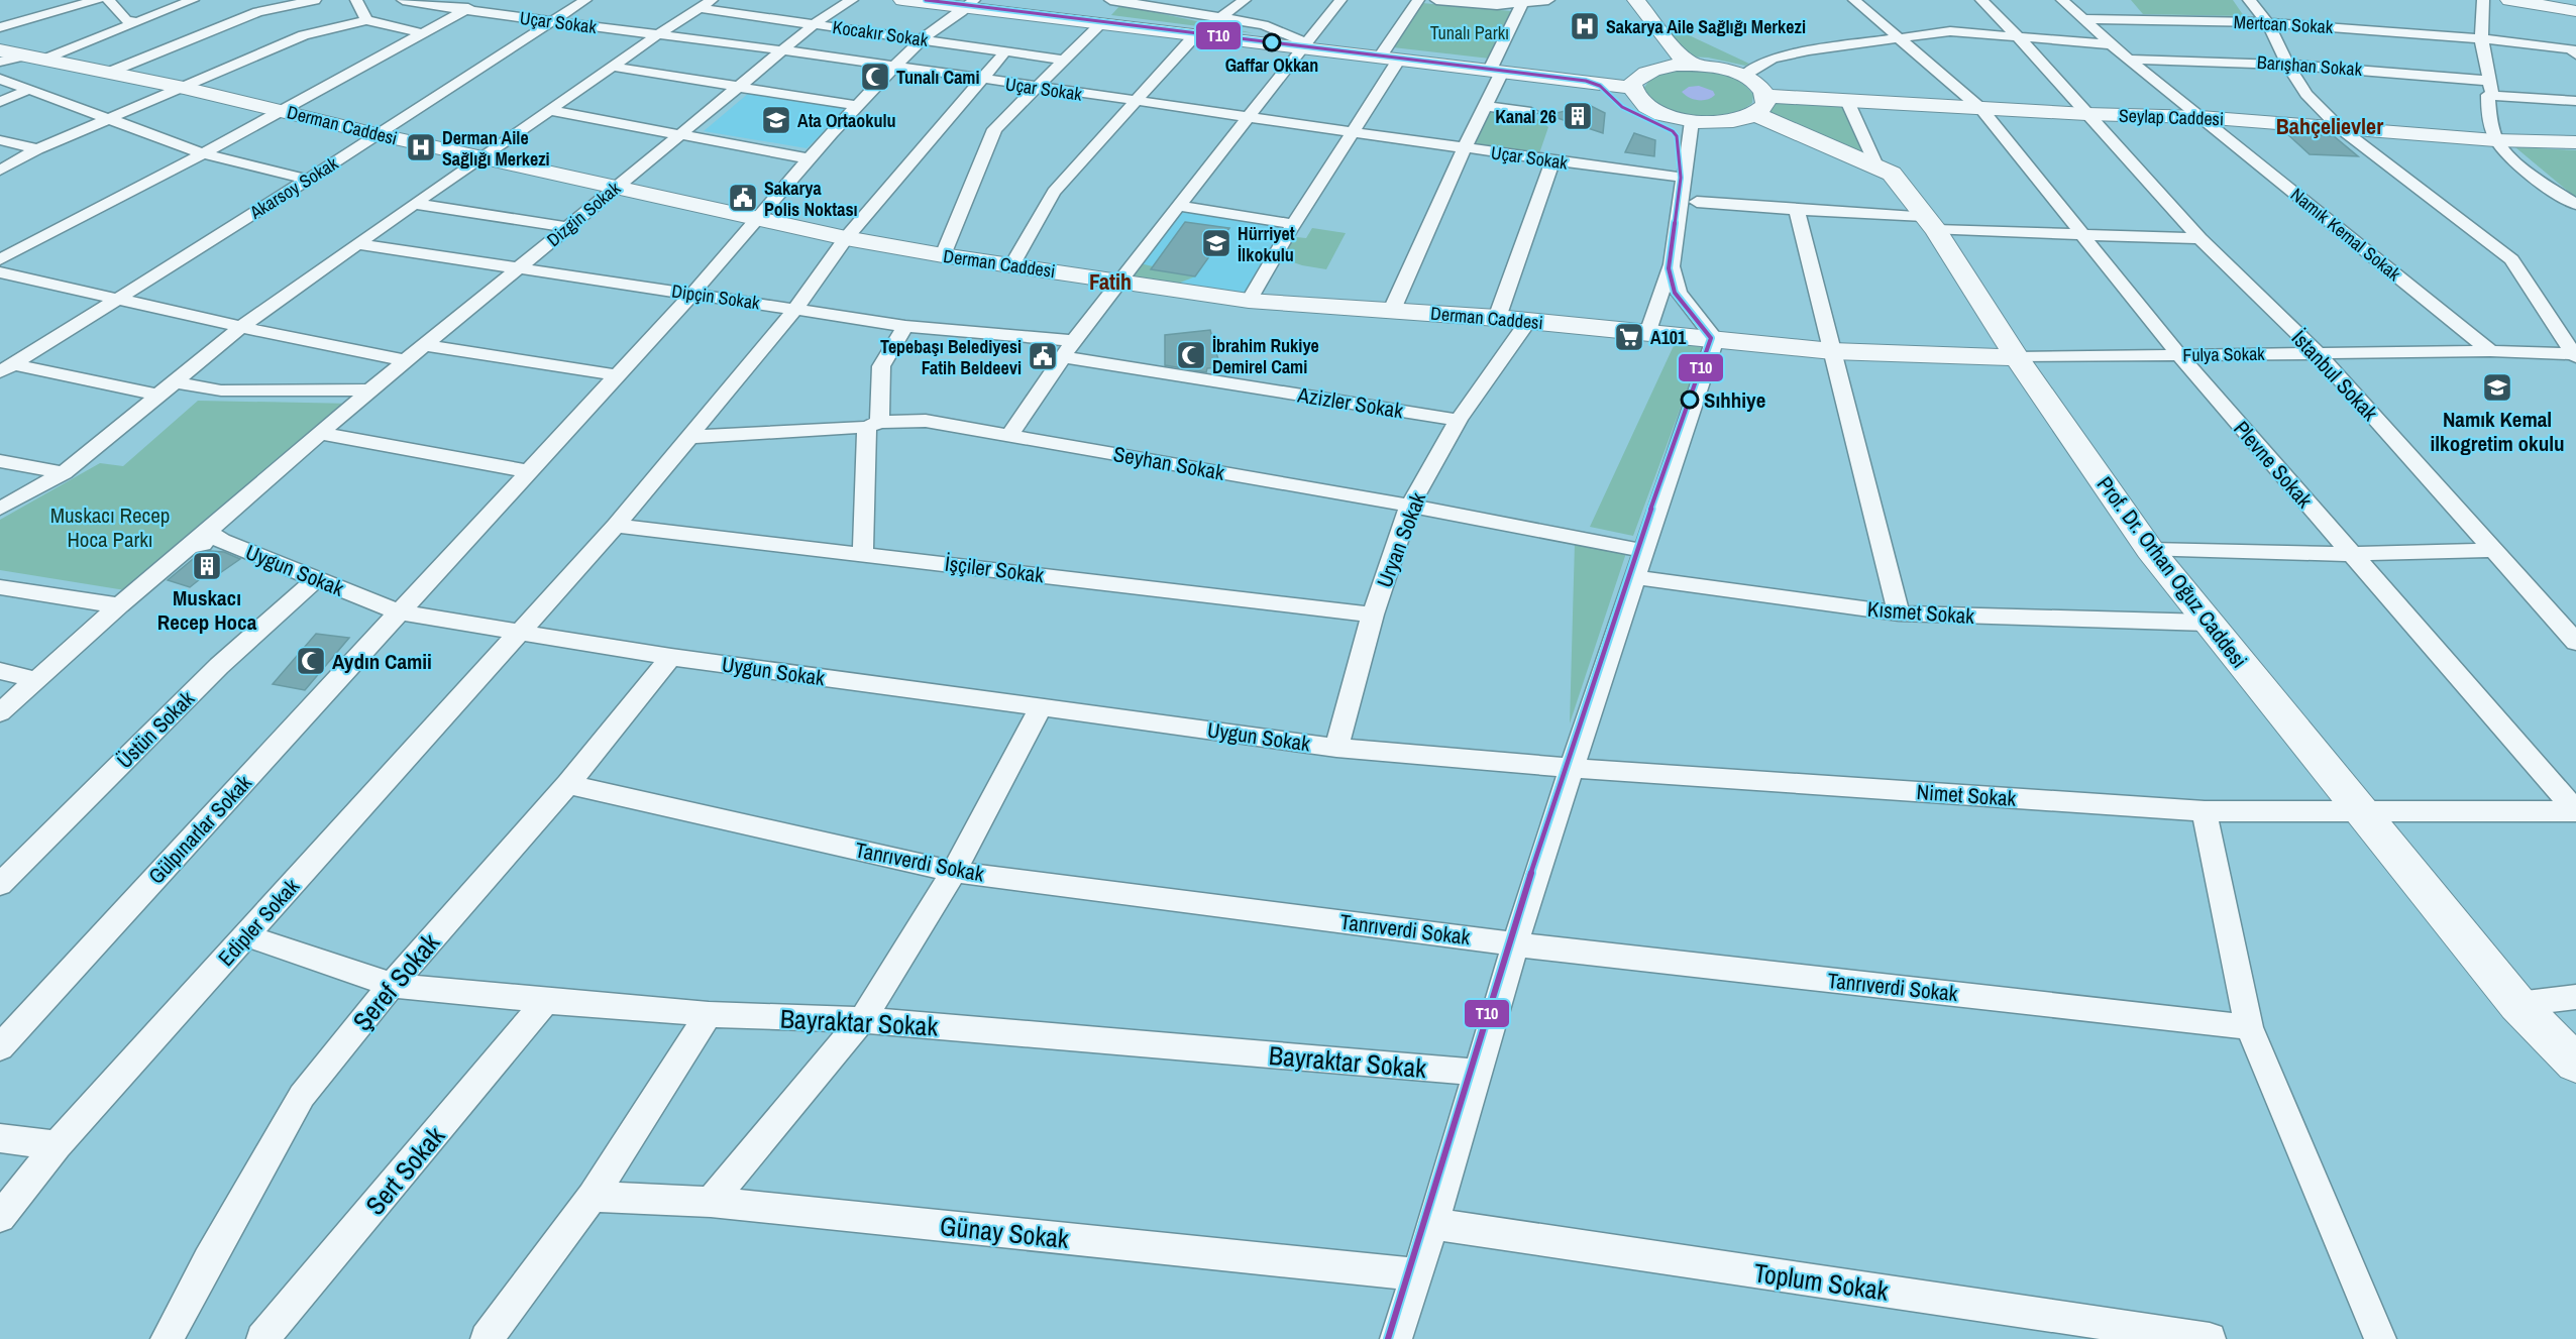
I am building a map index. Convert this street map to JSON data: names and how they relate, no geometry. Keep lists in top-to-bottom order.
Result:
{
  "streets": {
    "main road": ["Seylap Caddesi", "Derman Caddesi", "Prof. Dr. Orhan Oğuz Caddesi"],
    "street": [
      "Uçar Sokak",
      "Mertcan Sokak",
      "Kocakır Sokak",
      "Barışhan Sokak",
      "Akarsoy Sokak",
      "Dizgin Sokak",
      "Namık Kemal Sokak",
      "Dipçin Sokak",
      "Fulya Sokak",
      "İstanbul Sokak",
      "Azizler Sokak",
      "Seyhan Sokak",
      "Plevne Sokak",
      "Uryan Sokak",
      "İşçiler Sokak",
      "Uygun Sokak",
      "Kısmet Sokak",
      "Üstün Sokak",
      "Nimet Sokak",
      "Gülpınarlar Sokak",
      "Tanrıverdi Sokak",
      "Edipler Sokak",
      "Şeref Sokak",
      "Bayraktar Sokak",
      "Sert Sokak",
      "Günay Sokak",
      "Toplum Sokak"
    ]
  },
  "crossings": [
    ["Uçar Sokak", "Akarsoy Sokak"],
    ["Uçar Sokak", "Dizgin Sokak"],
    ["Uçar Sokak", "İstanbul Sokak"],
    ["Uçar Sokak", "Plevne Sokak"],
    ["Uçar Sokak", "Prof. Dr. Orhan Oğuz Caddesi"],
    ["Uçar Sokak", "Gülpınarlar Sokak"],
    ["Uçar Sokak", "Edipler Sokak"],
    ["Mertcan Sokak", "Namık Kemal Sokak"],
    ["Kocakır Sokak", "Dizgin Sokak"],
    ["Kocakır Sokak", "Gülpınarlar Sokak"],
    ["Kocakır Sokak", "Edipler Sokak"],
    ["Barışhan Sokak", "Namık Kemal Sokak"],
    ["Seylap Caddesi", "Namık Kemal Sokak"],
    ["Seylap Caddesi", "İstanbul Sokak"],
    ["Seylap Caddesi", "Plevne Sokak"],
    ["Seylap Caddesi", "Prof. Dr. Orhan Oğuz Caddesi"],
    ["Derman Caddesi", "Akarsoy Sokak"],
    ["Derman Caddesi", "Dizgin Sokak"],
    ["Derman Caddesi", "Fulya Sokak"],
    ["Derman Caddesi", "Uryan Sokak"],
    ["Derman Caddesi", "Prof. Dr. Orhan Oğuz Caddesi"],
    ["Derman Caddesi", "Gülpınarlar Sokak"],
    ["Derman Caddesi", "Edipler Sokak"],
    ["Dizgin Sokak", "Dipçin Sokak"],
    ["Dizgin Sokak", "Uygun Sokak"],
    ["Namık Kemal Sokak", "Fulya Sokak"],
    ["Dipçin Sokak", "Gülpınarlar Sokak"],
    ["Dipçin Sokak", "Edipler Sokak"],
    ["Fulya Sokak", "İstanbul Sokak"],
    ["Fulya Sokak", "Plevne Sokak"],
    ["Fulya Sokak", "Prof. Dr. Orhan Oğuz Caddesi"],
    ["Azizler Sokak", "Uryan Sokak"],
    ["Seyhan Sokak", "Uryan Sokak"],
    ["Seyhan Sokak", "Edipler Sokak"],
    ["Plevne Sokak", "Nimet Sokak"],
    ["Uryan Sokak", "İşçiler Sokak"],
    ["Uryan Sokak", "Uygun Sokak"],
    ["İşçiler Sokak", "Edipler Sokak"],
    ["Uygun Sokak", "Üstün Sokak"],
    ["Uygun Sokak", "Nimet Sokak"],
    ["Uygun Sokak", "Gülpınarlar Sokak"],
    ["Uygun Sokak", "Edipler Sokak"],
    ["Uygun Sokak", "Şeref Sokak"],
    ["Prof. Dr. Orhan Oğuz Caddesi", "Kısmet Sokak"],
    ["Prof. Dr. Orhan Oğuz Caddesi", "Nimet Sokak"],
    ["Tanrıverdi Sokak", "Şeref Sokak"],
    ["Edipler Sokak", "Bayraktar Sokak"],
    ["Şeref Sokak", "Bayraktar Sokak"],
    ["Bayraktar Sokak", "Sert Sokak"]
  ],
  "districts": ["Bahçelievler", "Fatih"],
  "parks": ["Tunalı Parkı", "Muskacı Recep Hoca Parkı"],
  "places": {
    "hospital": ["Sakarya Aile Sağlığı Merkezi", "Derman Aile Sağlığı Merkezi"],
    "other": ["Gaffar Okkan", "Sıhhiye"],
    "mosque": ["Tunalı Cami", "İbrahim Rukiye Demirel Cami", "Aydın Camii"],
    "building": ["Kanal 26", "Muskacı Recep Hoca"],
    "school or university": ["Ata Ortaokulu", "Hürriyet İlkokulu", "Namık Kemal ilkogretim okulu"],
    "public building": ["Sakarya Polis Noktası", "Tepebaşı Belediyesi Fatih Beldeevi"],
    "supermarket": ["A101"]
  },
  "lines": ["transit line T10"]
}
